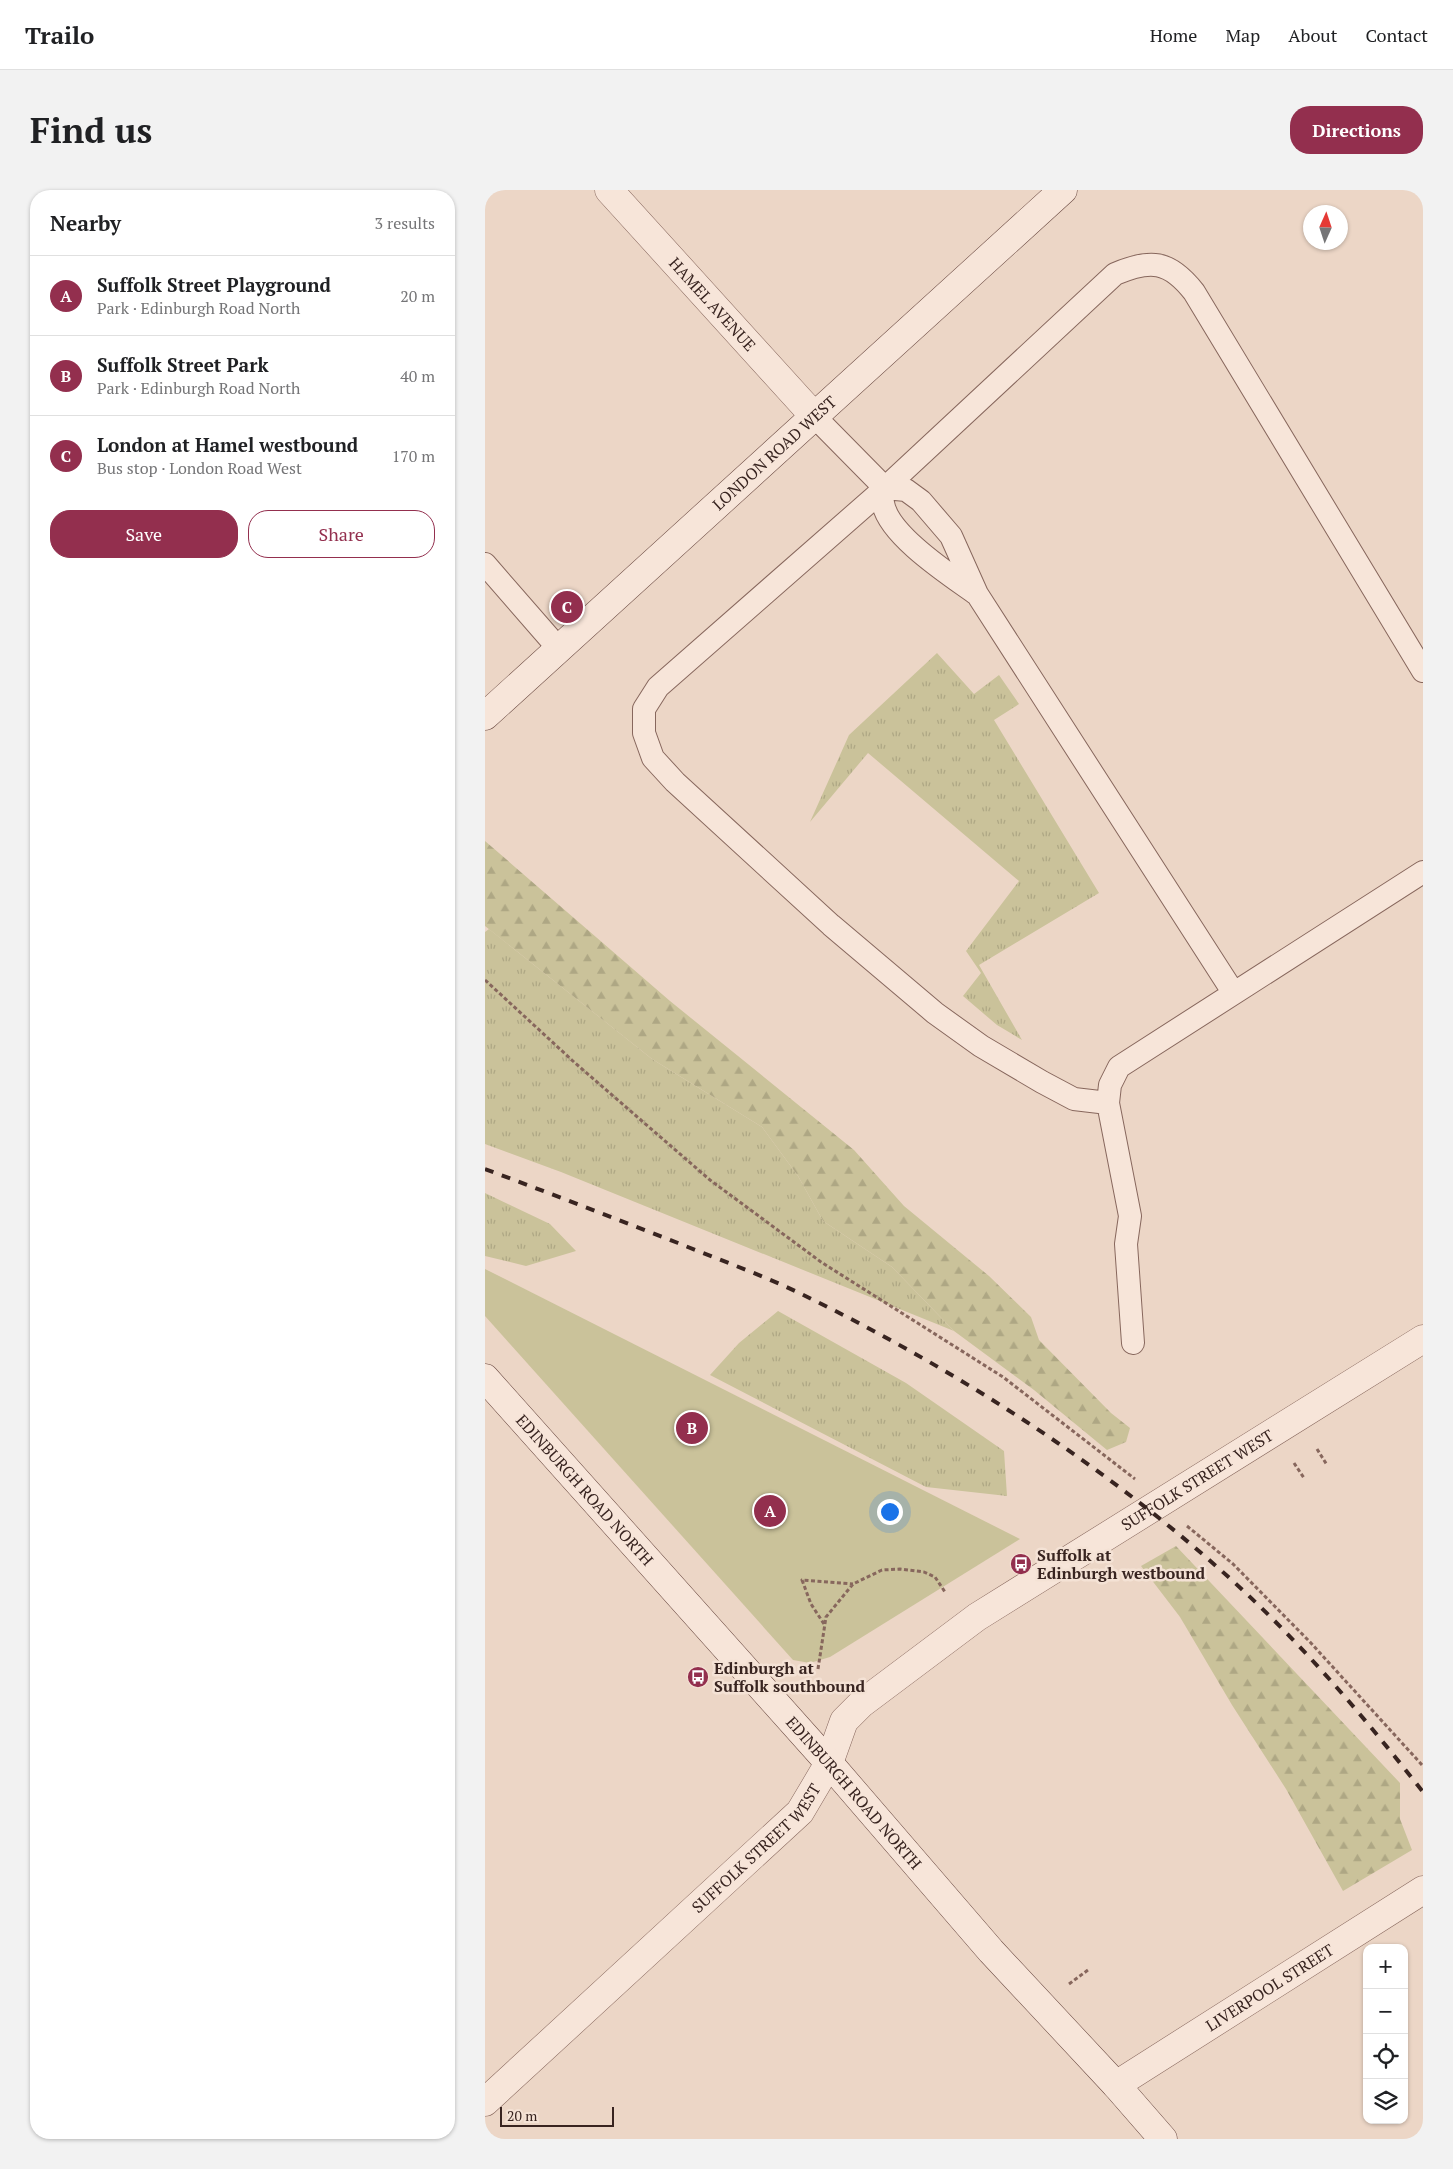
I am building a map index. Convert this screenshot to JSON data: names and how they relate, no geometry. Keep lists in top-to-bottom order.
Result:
{
  "streets": {
    "street": [
      "HAMEL AVENUE",
      "LONDON ROAD WEST",
      "SUFFOLK STREET WEST",
      "EDINBURGH ROAD NORTH",
      "LIVERPOOL STREET"
    ]
  },
  "crossings": [
    ["HAMEL AVENUE", "LONDON ROAD WEST"],
    ["SUFFOLK STREET WEST", "EDINBURGH ROAD NORTH"],
    ["EDINBURGH ROAD NORTH", "LIVERPOOL STREET"]
  ],
  "places": {
    "bus stop": ["Suffolk at Edinburgh westbound", "Edinburgh at Suffolk southbound"]
  },
  "scale_bar": "20 m",
  "north": "top",
  "page": {
    "header": "Trailo",
    "nav": [
      "Home",
      "Map",
      "About",
      "Contact"
    ],
    "buttons": [
      "Directions",
      ["Save", "Share"]
    ],
    "title": "Find us",
    "heading": ["Nearby", "3 results"],
    "list": [
      {
        "mark": "A",
        "name": "Suffolk Street Playground",
        "note": "Park · Edinburgh Road North",
        "value": "20 m"
      },
      {
        "mark": "B",
        "name": "Suffolk Street Park",
        "note": "Park · Edinburgh Road North",
        "value": "40 m"
      },
      {
        "mark": "C",
        "name": "London at Hamel westbound",
        "note": "Bus stop · London Road West",
        "value": "170 m"
      }
    ],
    "pins": ["C", "B", "A"],
    "map_buttons": ["+", "−"],
    "scale": "20 m"
  }
}
